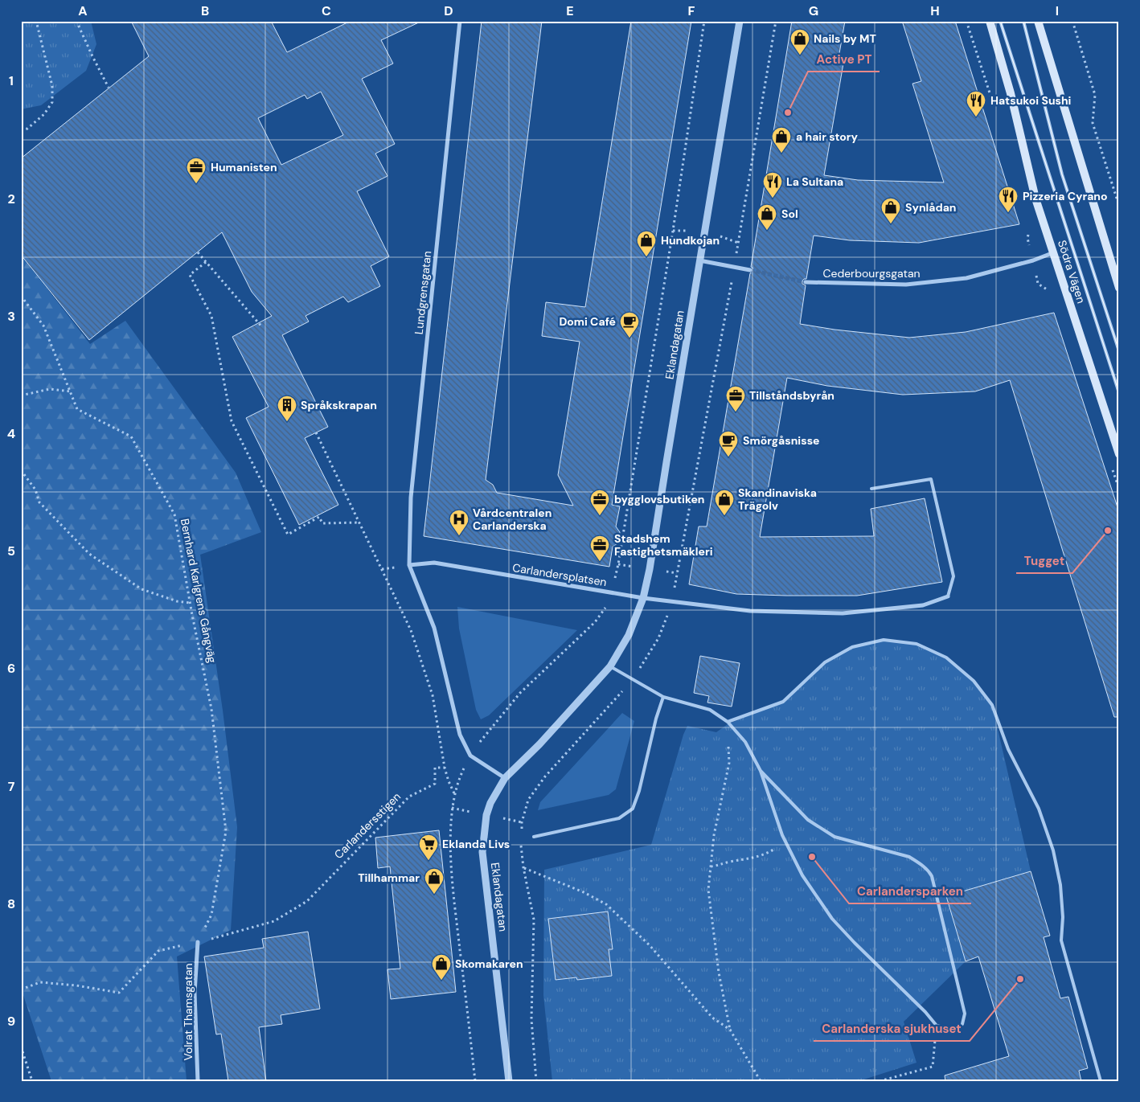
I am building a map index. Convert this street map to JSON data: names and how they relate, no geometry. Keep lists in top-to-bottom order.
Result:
{
  "streets": {
    "main road": ["Södra Vägen"],
    "street": [
      "Cederbourgsgatan",
      "Lundgrensgatan",
      "Eklandagatan",
      "Carlandersplatsen",
      "Volrat Thamsgatan"
    ],
    "path": ["Bernhard Karlgrens Gångväg", "Carlandersstigen"]
  },
  "crossings": [
    ["Södra Vägen", "Cederbourgsgatan"],
    ["Lundgrensgatan", "Carlandersplatsen"],
    ["Eklandagatan", "Carlandersplatsen"],
    ["Bernhard Karlgrens Gångväg", "Carlandersstigen"],
    ["Bernhard Karlgrens Gångväg", "Volrat Thamsgatan"],
    ["Carlandersstigen", "Volrat Thamsgatan"]
  ],
  "places": {
    "shop": [
      "Nails by MT",
      "a hair story",
      "Synlådan",
      "Sol",
      "Hundkojan",
      "Skandinaviska Trägolv",
      "Tillhammar",
      "Skomakaren"
    ],
    "other": [
      "Active PT",
      "Tugget",
      "Carlandersparken",
      "Carlanderska sjukhuset"
    ],
    "restaurant": ["Hatsukoi Sushi", "La Sultana", "Pizzeria Cyrano"],
    "office": [
      "Humanisten",
      "Tillståndsbyrån",
      "bygglovsbutiken",
      "Stadshem Fastighetsmäkleri"
    ],
    "cafe": ["Domi Café", "Smörgåsnisse"],
    "building": ["Språkskrapan"],
    "hospital": ["Vårdcentralen Carlanderska"],
    "supermarket": ["Eklanda Livs"]
  },
  "grid": {
    "columns": [
      "A",
      "B",
      "C",
      "D",
      "E",
      "F",
      "G",
      "H",
      "I"
    ],
    "rows": [
      "1",
      "2",
      "3",
      "4",
      "5",
      "6",
      "7",
      "8",
      "9"
    ]
  }
}
